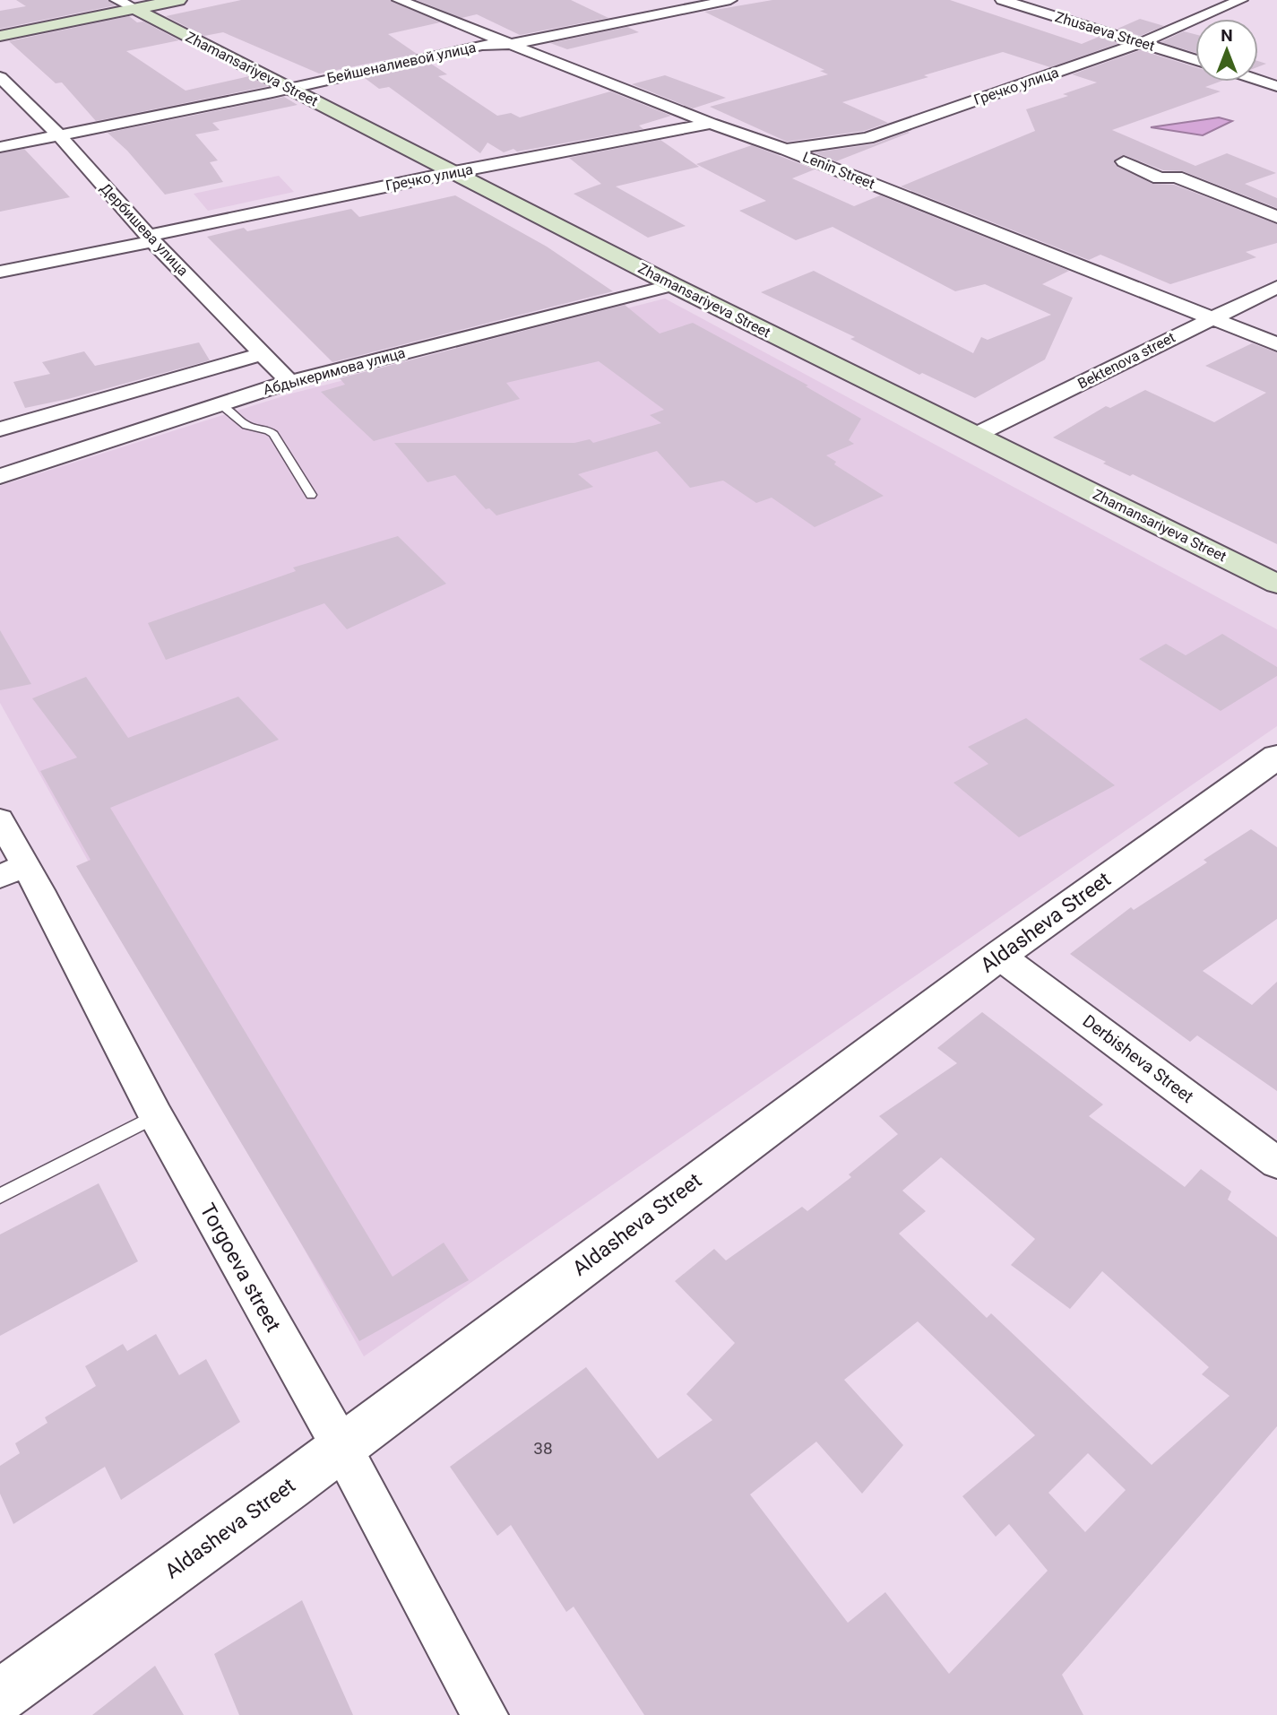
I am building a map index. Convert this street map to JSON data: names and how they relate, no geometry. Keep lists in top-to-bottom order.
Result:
{
  "streets": {
    "main road": ["Zhamansariyeva Street"],
    "street": [
      "Zhusaeva Street",
      "Бейшеналиевой улица",
      "Гречко улица",
      "Lenin Street",
      "Дербишева улица",
      "Bektenova street",
      "Абдыкеримова улица",
      "Aldasheva Street",
      "Derbisheva Street",
      "Torgoeva street"
    ]
  },
  "crossings": [
    ["Zhusaeva Street", "Гречко улица"],
    ["Бейшеналиевой улица", "Zhamansariyeva Street"],
    ["Бейшеналиевой улица", "Lenin Street"],
    ["Бейшеналиевой улица", "Дербишева улица"],
    ["Zhamansariyeva Street", "Гречко улица"],
    ["Zhamansariyeva Street", "Bektenova street"],
    ["Zhamansariyeva Street", "Абдыкеримова улица"],
    ["Гречко улица", "Lenin Street"],
    ["Гречко улица", "Дербишева улица"],
    ["Lenin Street", "Bektenova street"],
    ["Дербишева улица", "Абдыкеримова улица"],
    ["Aldasheva Street", "Derbisheva Street"],
    ["Aldasheva Street", "Torgoeva street"]
  ],
  "house_numbers": ["38"],
  "north": "top"
}
